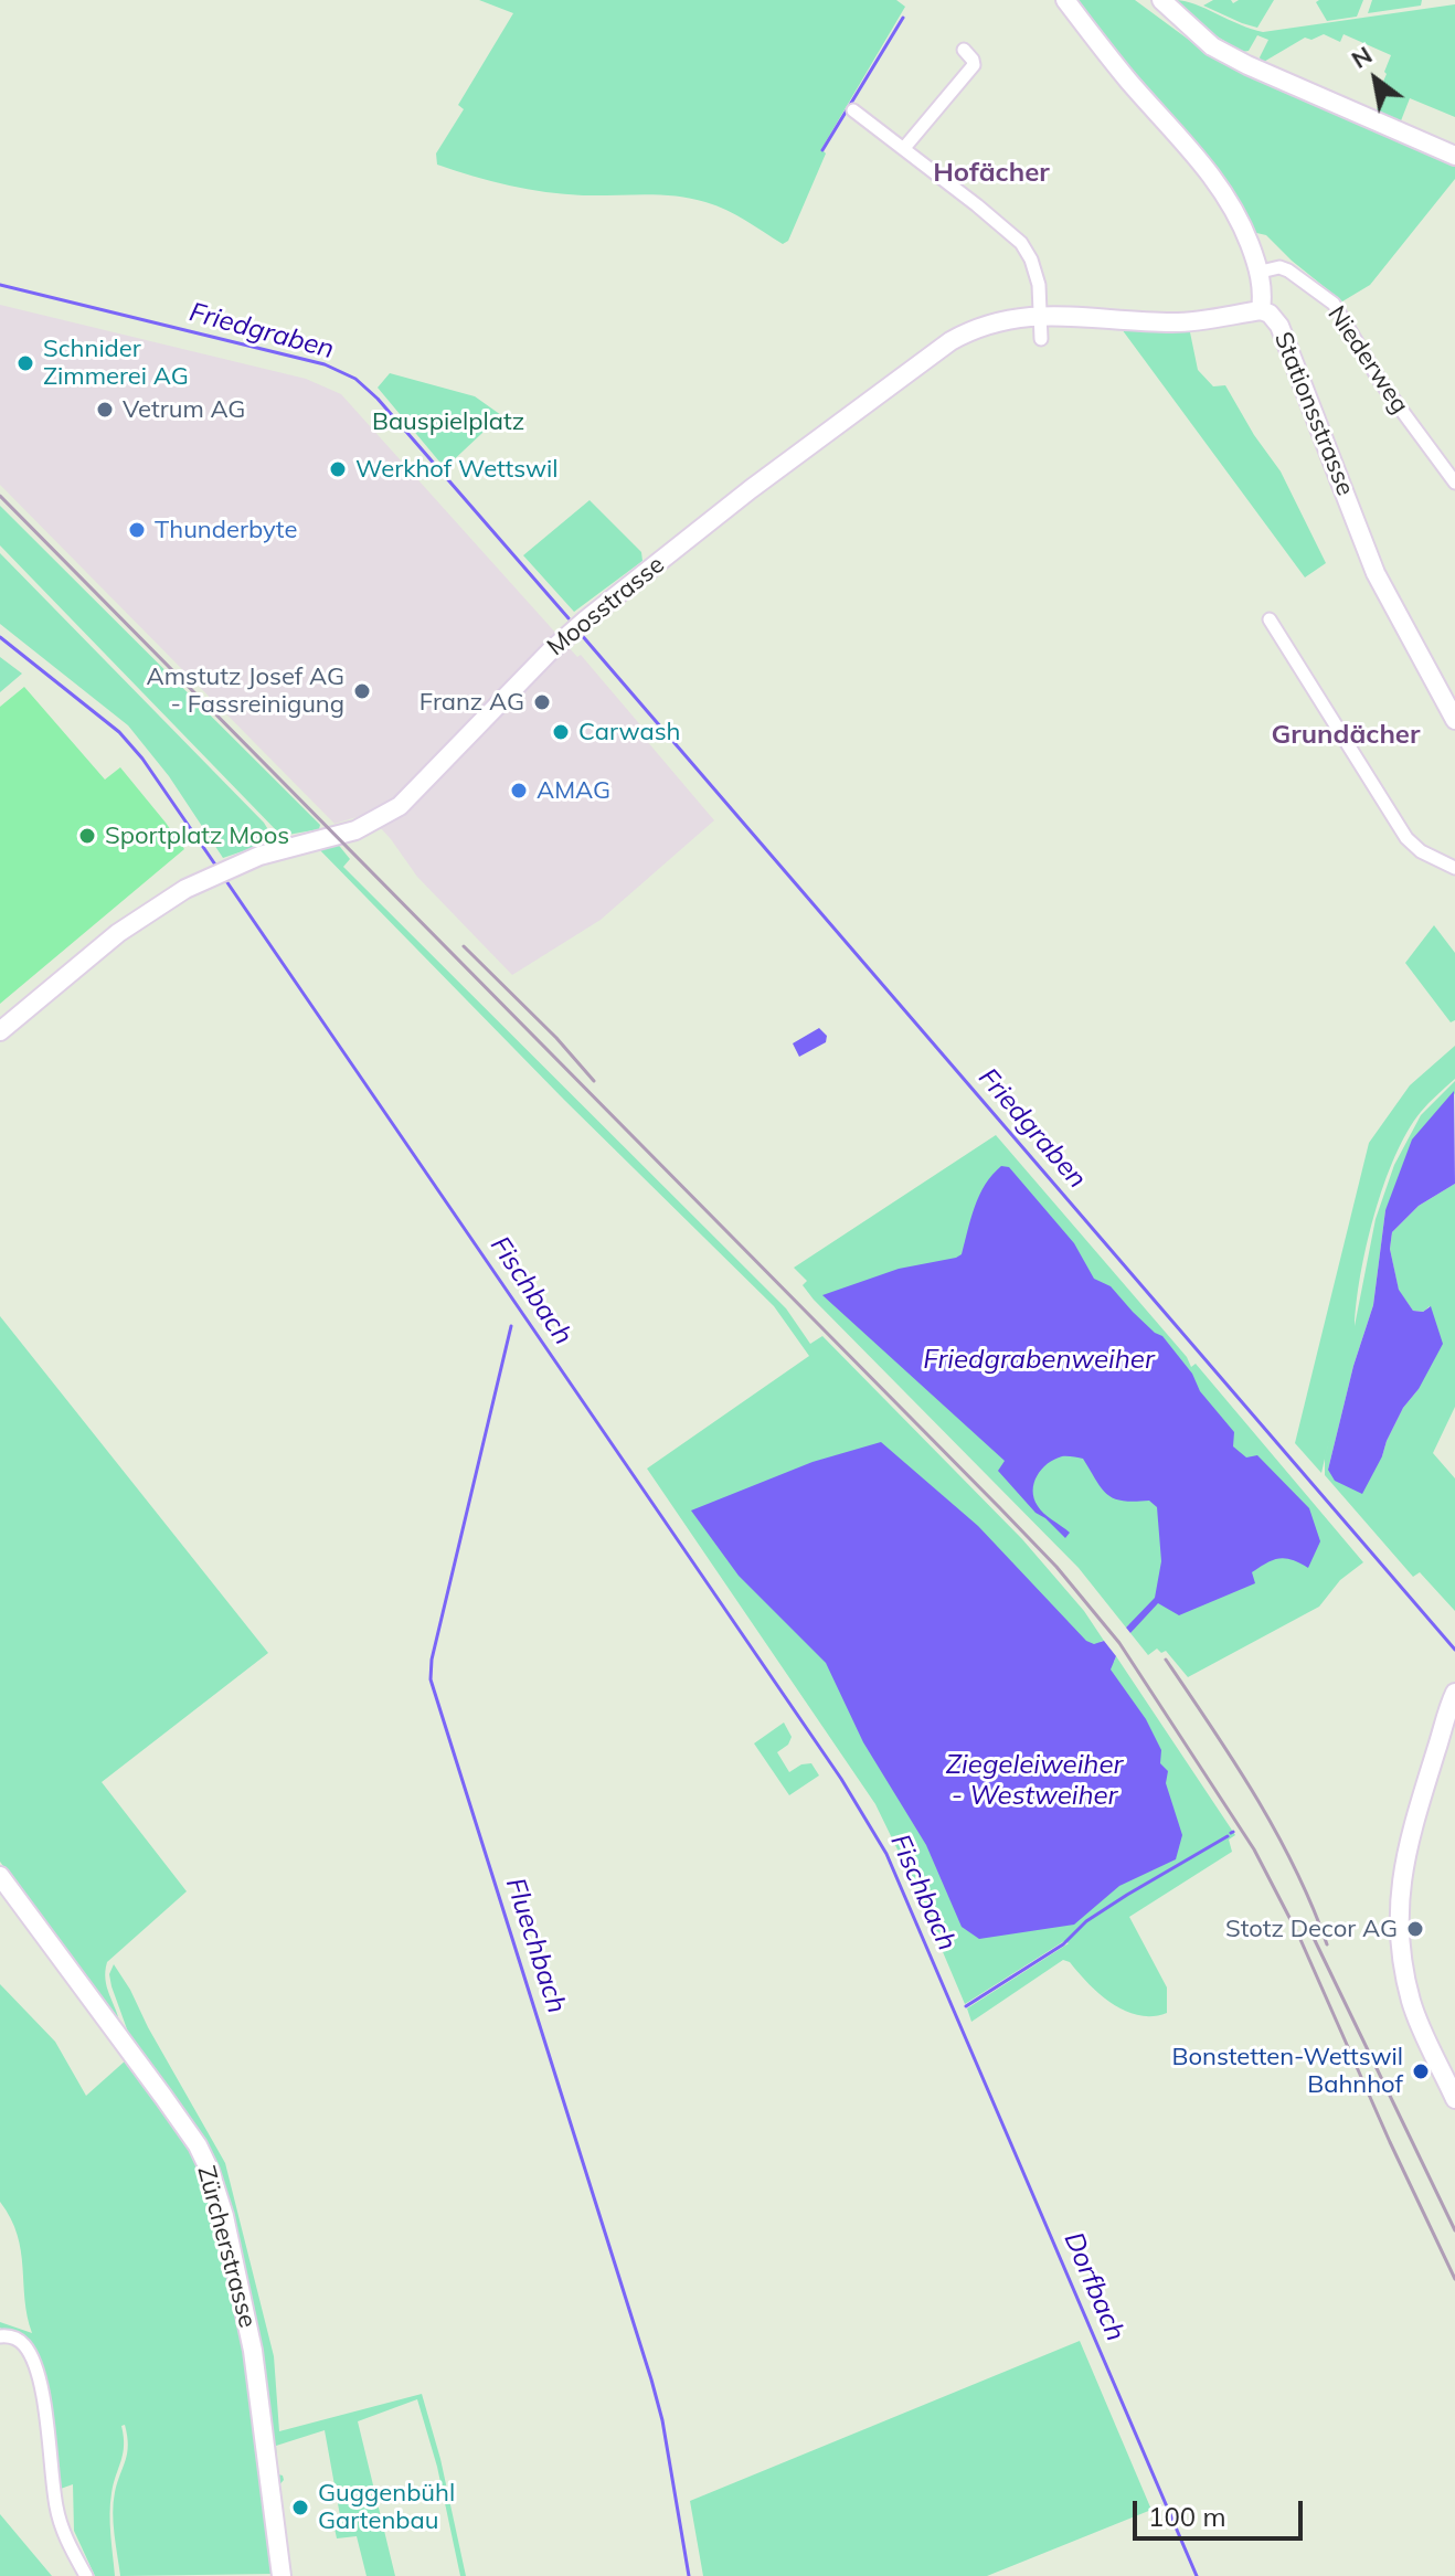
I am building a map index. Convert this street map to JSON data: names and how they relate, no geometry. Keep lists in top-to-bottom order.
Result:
{
  "streets": {
    "main road": ["Stationsstrasse", "Moosstrasse", "Zürcherstrasse"],
    "street": ["Niederweg"]
  },
  "crossings": [
    ["Niederweg", "Stationsstrasse"],
    ["Stationsstrasse", "Moosstrasse"]
  ],
  "districts": ["Hofächer", "Grundächer"],
  "water": [
    "Friedgraben",
    "Fischbach",
    "Friedgrabenweiher",
    "Ziegeleiweiher - Westweiher",
    "Fluechbach",
    "Dorfbach"
  ],
  "parks": ["Bauspielplatz"],
  "places": [
    "Schnider Zimmerei AG",
    "Vetrum AG",
    "Werkhof Wettswil",
    "Thunderbyte",
    "Amstutz Josef AG - Fassreinigung",
    "Franz AG",
    "Carwash",
    "AMAG",
    "Sportplatz Moos",
    "Stotz Decor AG",
    "Bonstetten-Wettswil Bahnhof",
    "Guggenbühl Gartenbau"
  ],
  "scale_bar": "100 m",
  "north": "top left"
}
